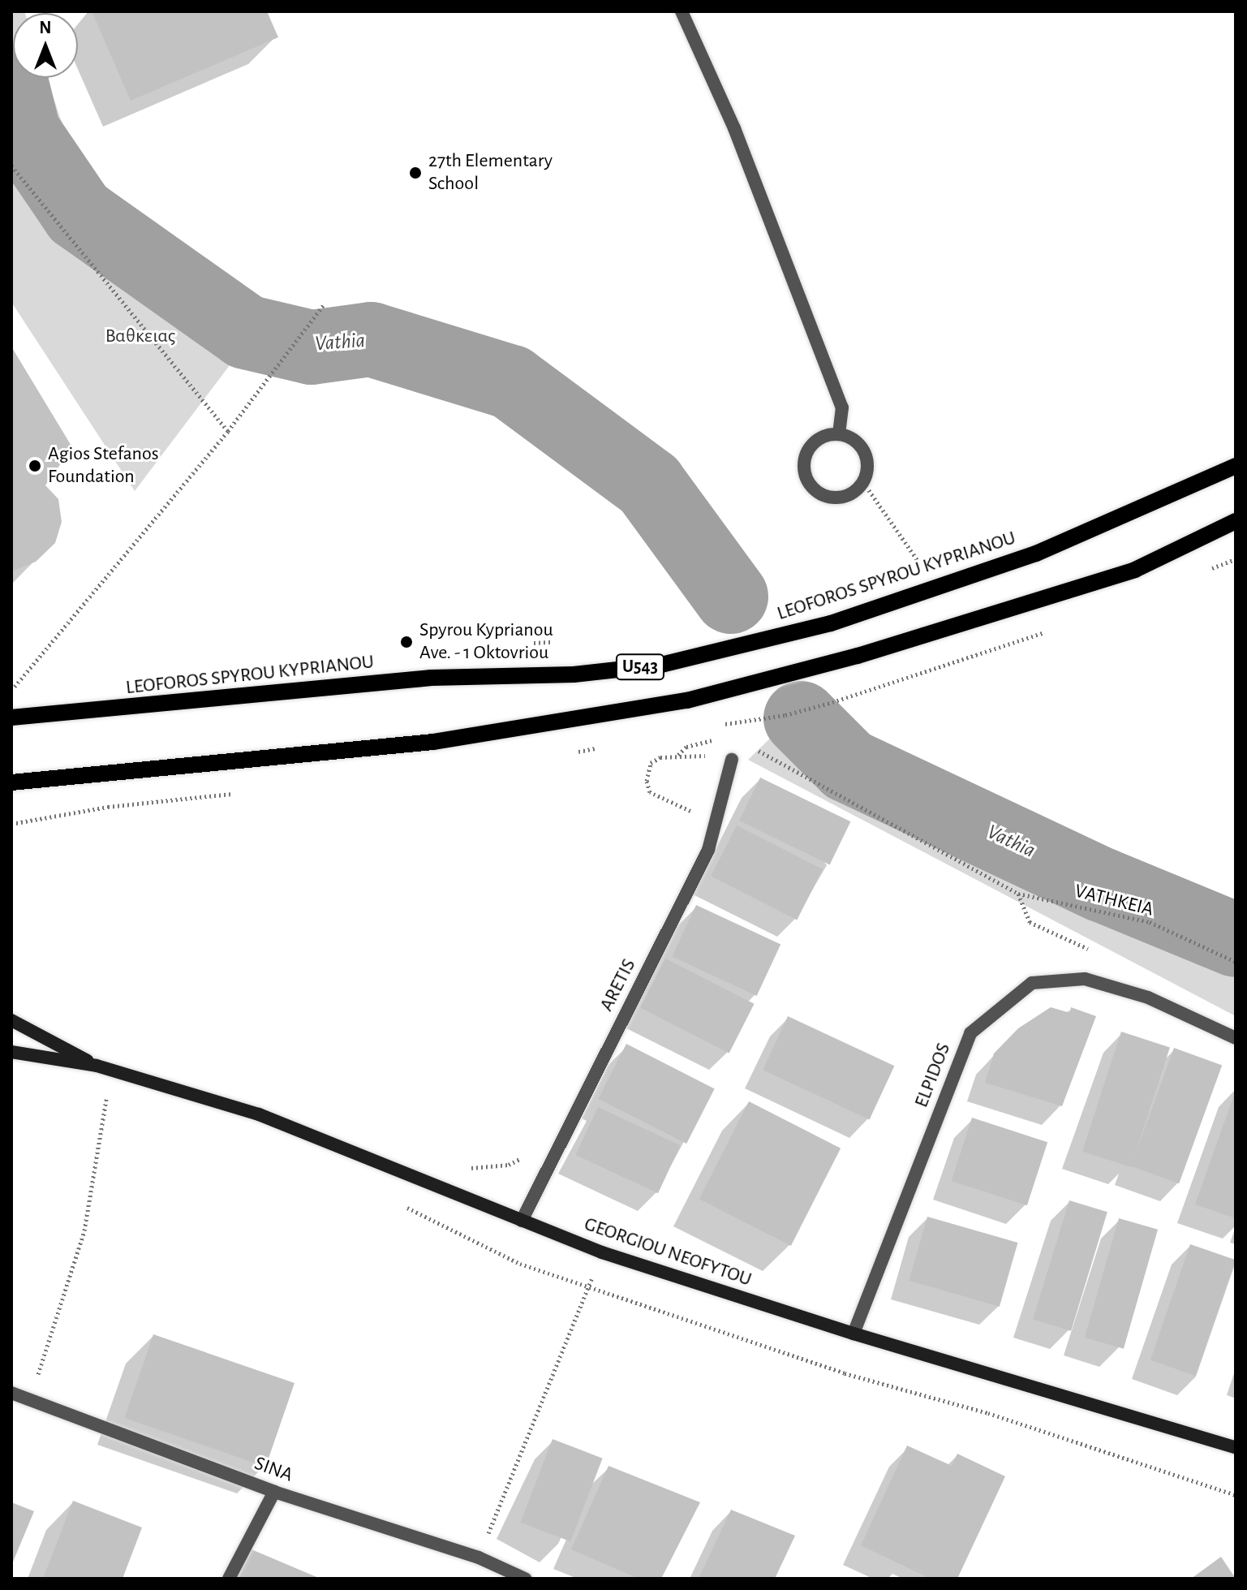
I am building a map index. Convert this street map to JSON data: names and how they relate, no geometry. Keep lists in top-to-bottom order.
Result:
{
  "streets": {
    "main road": ["LEOFOROS SPYROU KYPRIANOU", "U543"],
    "street": [
      "ARETIS",
      "ELPIDOS",
      "GEORGIOU NEOFYTOU",
      "SINA"
    ],
    "path": ["VATHKEIA"]
  },
  "crossings": [
    ["ARETIS", "GEORGIOU NEOFYTOU"],
    ["ELPIDOS", "GEORGIOU NEOFYTOU"]
  ],
  "water": ["Vathia"],
  "parks": ["Βαθκειας"],
  "places": ["27th Elementary School", "Agios Stefanos Foundation", "Spyrou Kyprianou Ave. - 1 Oktovriou"],
  "north": "top"
}
